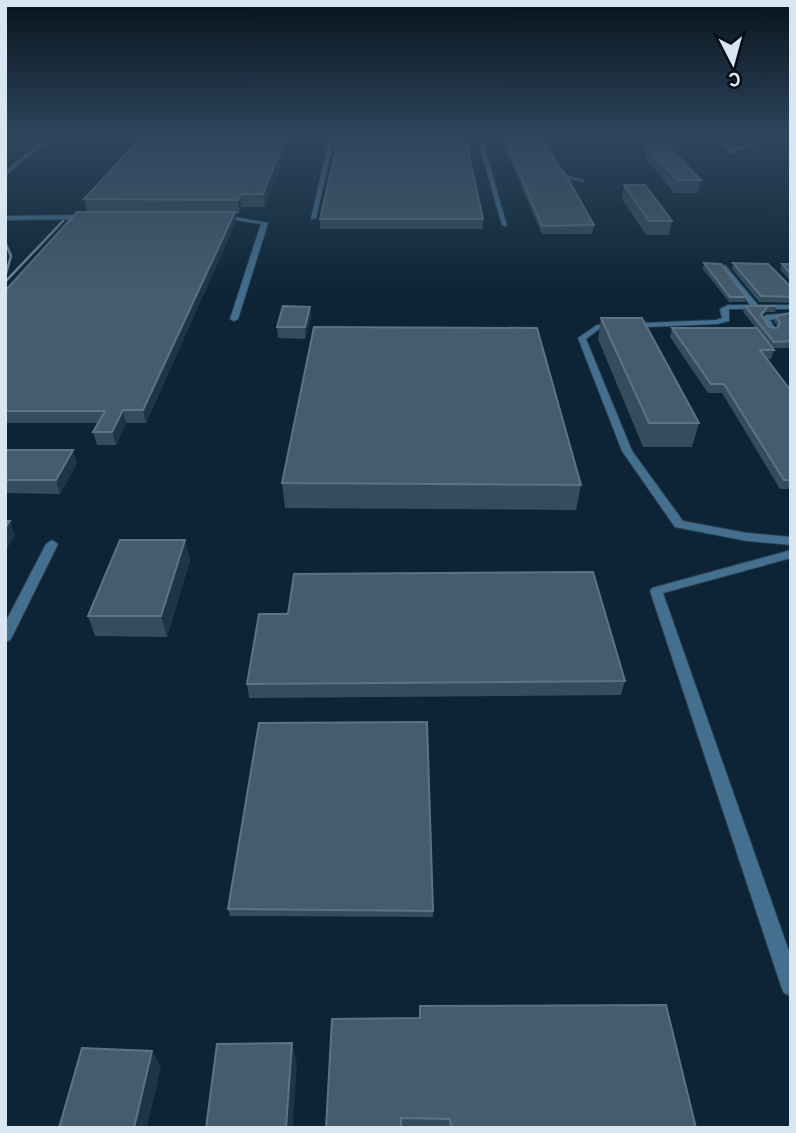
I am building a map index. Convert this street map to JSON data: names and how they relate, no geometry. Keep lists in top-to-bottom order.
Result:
{
  "north": "bottom"
}
